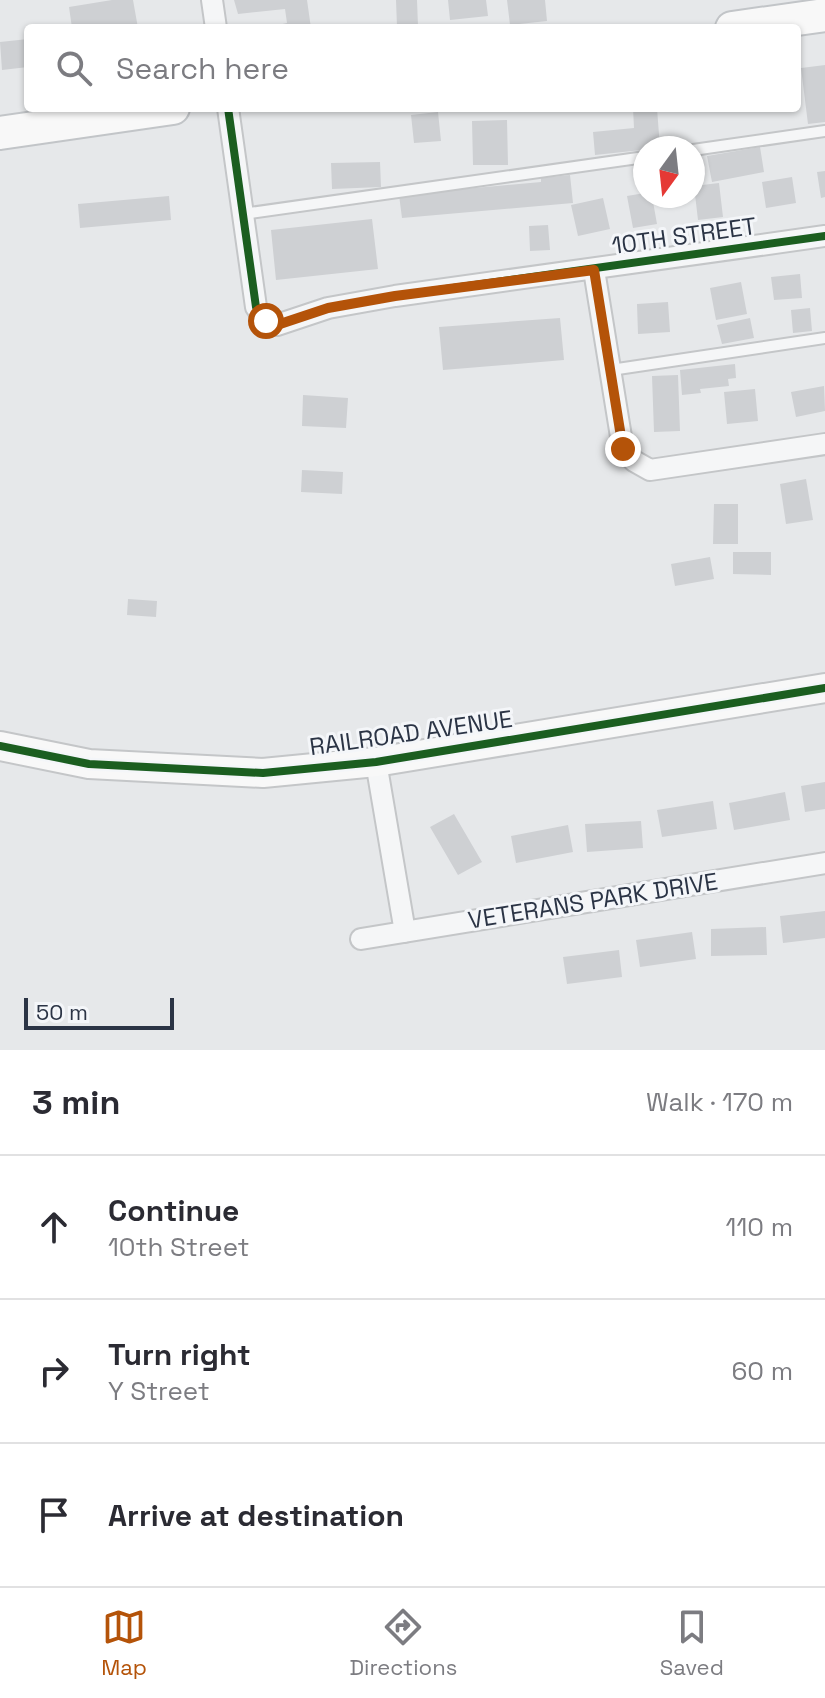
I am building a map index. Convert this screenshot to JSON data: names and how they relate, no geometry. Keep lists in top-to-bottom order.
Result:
{
  "streets": {
    "street": ["10TH STREET", "RAILROAD AVENUE", "VETERANS PARK DRIVE"]
  },
  "scale_bar": "50 m",
  "north": "bottom",
  "page": {
    "search": "Search here",
    "scale": "50 m",
    "heading": ["3 min", "Walk · 170 m"],
    "list": [
      ["Continue", "10th Street", "110 m"],
      ["Turn right", "Y Street", "60 m"],
      "Arrive at destination"
    ],
    "nav": ["Map", "Directions", "Saved"]
  }
}
